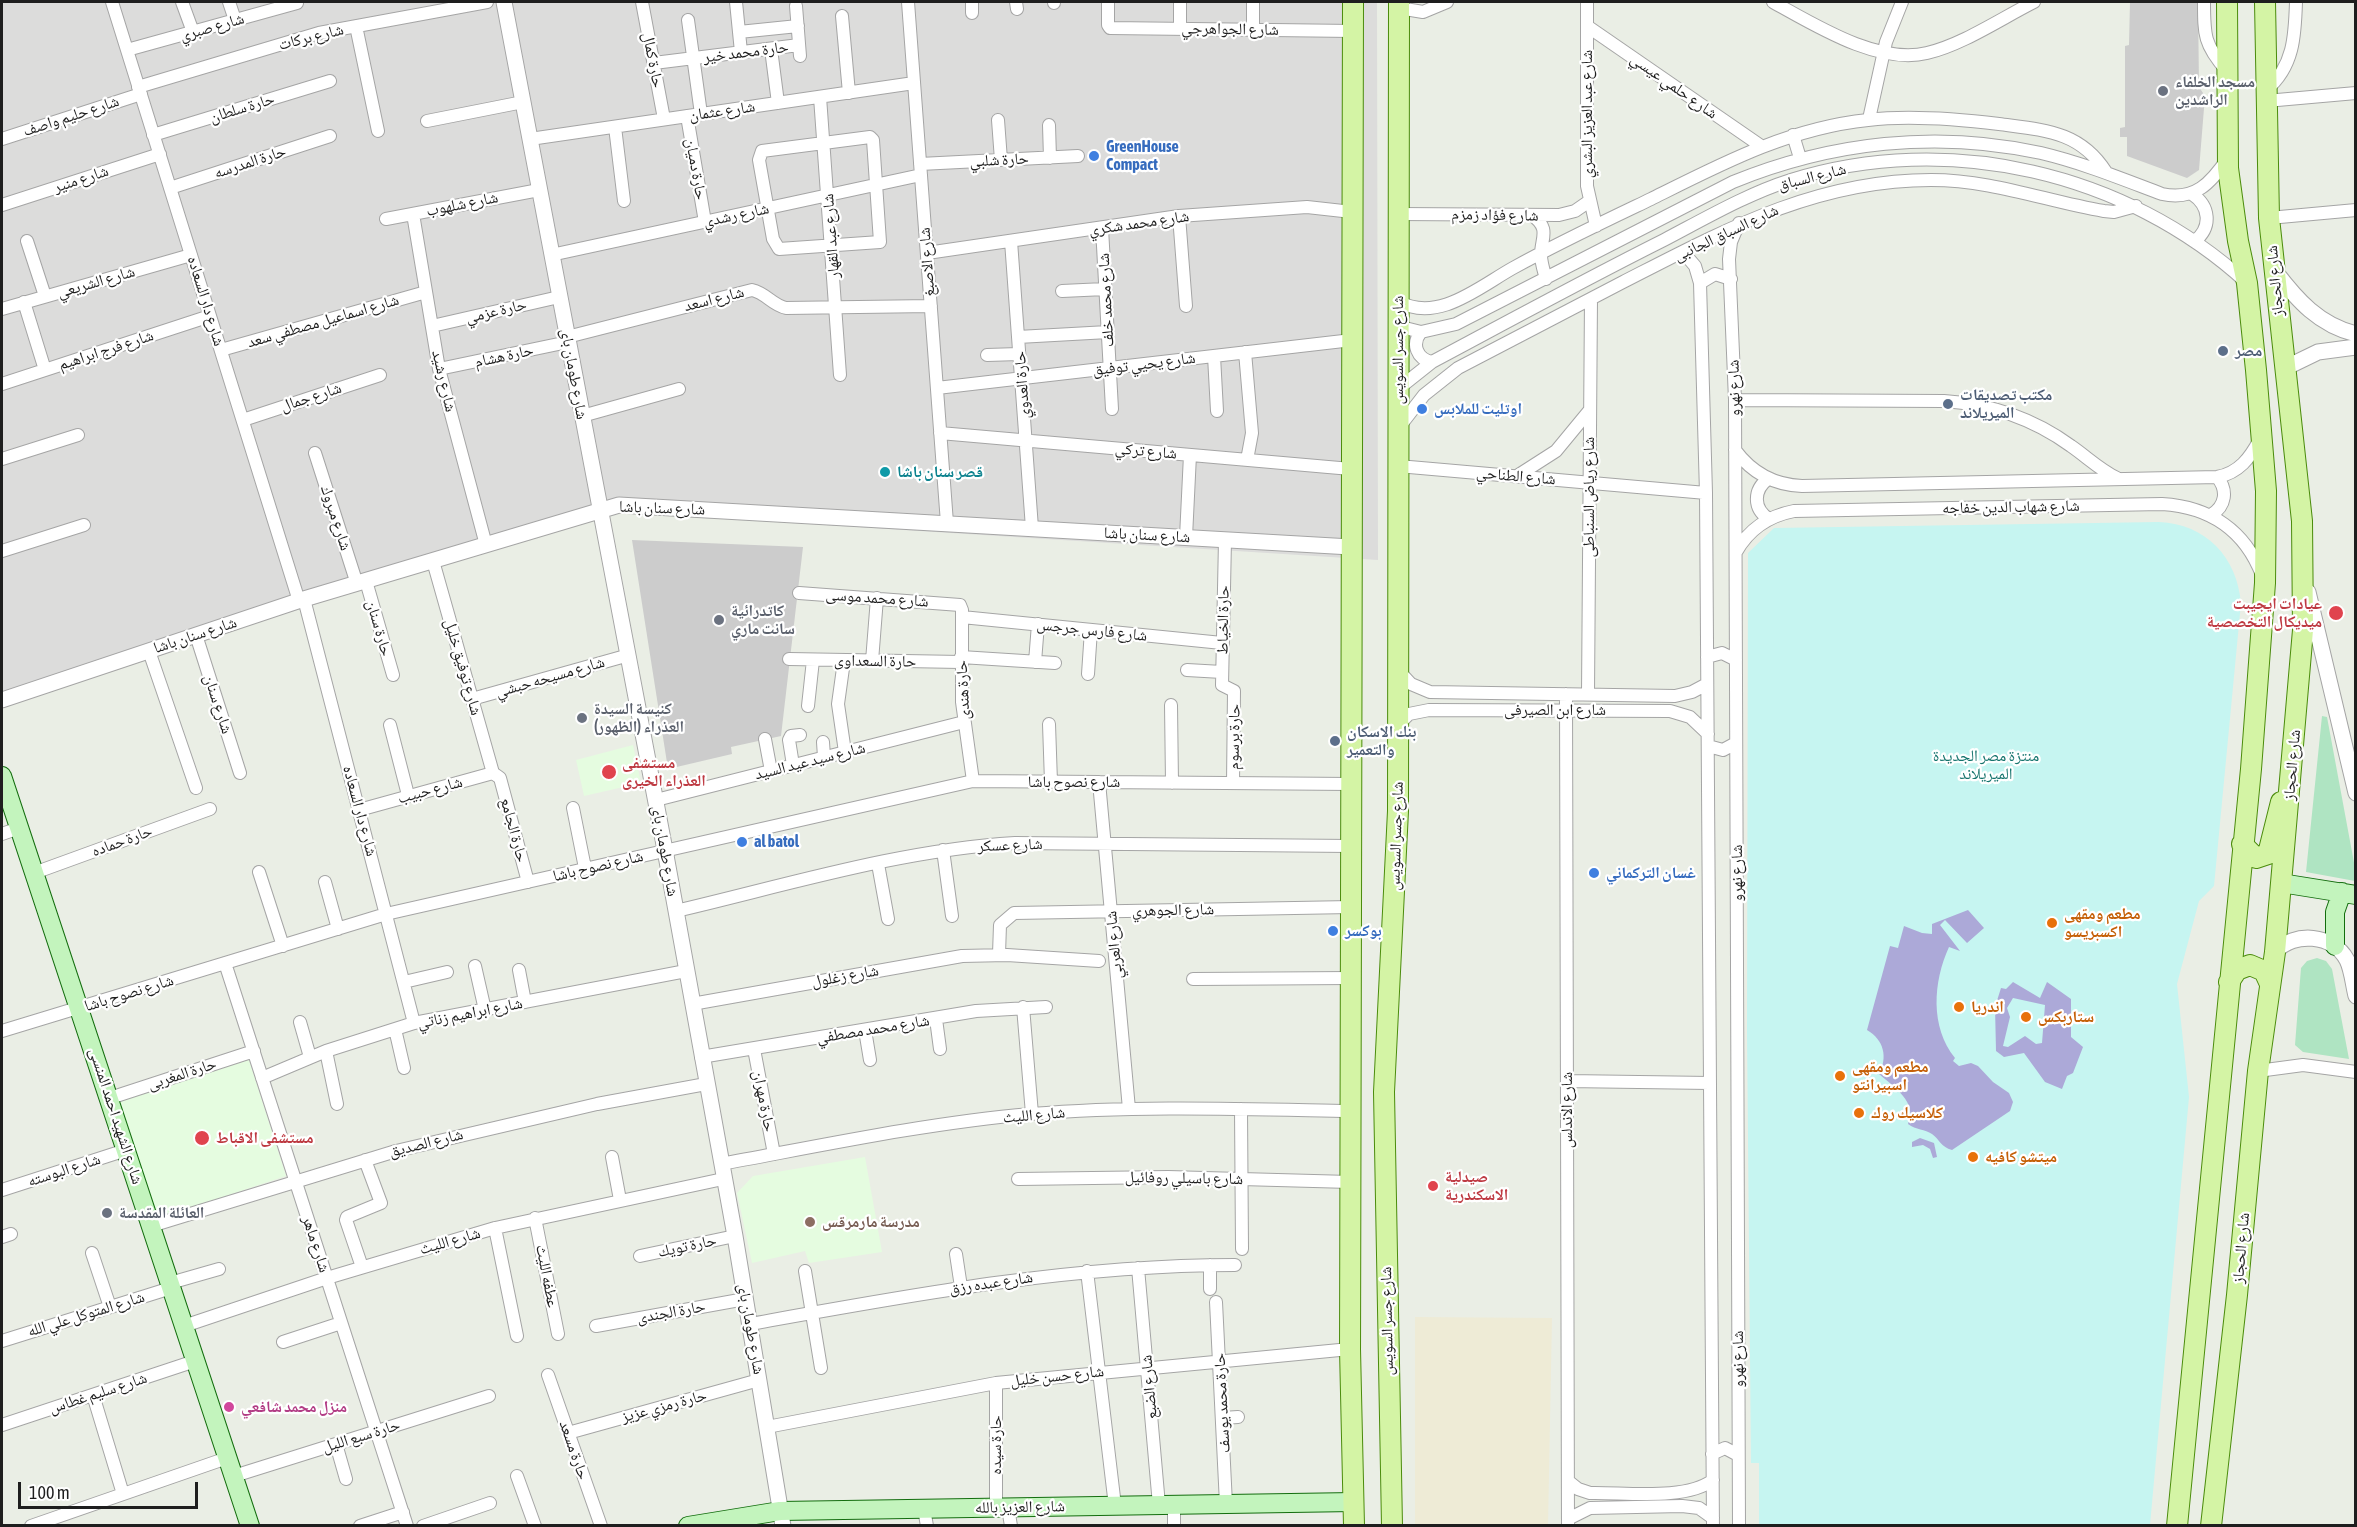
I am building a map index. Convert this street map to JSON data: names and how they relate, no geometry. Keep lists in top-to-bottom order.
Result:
{
  "streets": {
    "main road": [
      "شارع الحجاز",
      "شارع جسر السويس",
      "شارع الشهيد احمد المنسى",
      "شارع العزيز بالله"
    ],
    "street": [
      "شارع صبري",
      "شارع الجواهرجي",
      "شارع بركات",
      "حارة محمد خير",
      "حارة كمال",
      "شارع حلمي عيسي",
      "حارة سلطان",
      "شارع عثمان",
      "شارع عبد العزيز البشري",
      "شارع حليم واصف",
      "حارة شلبي",
      "حارة المدرسه",
      "حارة دميان",
      "شارع السباق",
      "شارع منير",
      "شارع شلهوب",
      "شارع رشدي",
      "شارع فؤاد زمزم",
      "شارع محمد شكري",
      "شارع السباق الجانبى",
      "شارع عبد القهار",
      "شارع الاصبغ",
      "شارع الشريعي",
      "شارع اسعد",
      "شارع محمد خلف",
      "شارع دار السعاده",
      "حارة عزمي",
      "شارع اسماعيل مصطفي سعد",
      "شارع فرج ابراهيم",
      "حارة هشام",
      "شارع يحيي توفيق",
      "شارع طومان باى",
      "شارع رشيد",
      "حارة العدوي",
      "شارع نهرو",
      "شارع جمال",
      "شارع تركي",
      "شارع الطناحي",
      "شارع رياض السنباطى",
      "شارع شهاب الدين خفاجه",
      "شارع سنان باشا",
      "شارع مبروك",
      "شارع محمد موسى",
      "حارة الخياط",
      "حارة سنان",
      "شارع فارس جرجس",
      "حارة السعداوى",
      "شارع توفيق خليل",
      "شارع مسيحه حبشي",
      "حارة هندى",
      "شارع سنان",
      "شارع ابن الصيرفى",
      "حارة برسوم",
      "شارع سيد عيد السيد",
      "شارع نصوح باشا",
      "شارع حبيب",
      "حارة الجامع",
      "حارة حماده",
      "شارع عسكر",
      "شارع الجوهري",
      "شارع العربي",
      "شارع زغلول",
      "شارع ابراهيم زناتي",
      "شارع محمد مصطفي",
      "حارة المغربى",
      "حارة مهران",
      "شارع الاندلس",
      "شارع الليث",
      "شارع الصديق",
      "شارع البوسته",
      "شارع باسيلي روفائيل",
      "شارع ماهر",
      "حارة تويك",
      "عطفه الليث",
      "شارع عبده رزق",
      "حارة الجندى",
      "شارع المتوكل علي الله",
      "شارع حسن خليل",
      "شارع الضبع",
      "شارع سليم غطاس",
      "حارة محمد يوسف",
      "حارة رمزي عزيز",
      "حارة سبع الليل",
      "حارة سيده",
      "حارة مسعد"
    ]
  },
  "crossings": [
    ["شارع صبري", "شارع دار السعاده"],
    ["شارع بركات", "شارع حليم واصف"],
    ["شارع بركات", "شارع دار السعاده"],
    ["حارة محمد خير", "حارة كمال"],
    ["حارة محمد خير", "شارع عثمان"],
    ["حارة كمال", "شارع عثمان"],
    ["شارع حلمي عيسي", "شارع عبد العزيز البشري"],
    ["حارة سلطان", "شارع دار السعاده"],
    ["شارع عثمان", "حارة دميان"],
    ["شارع عثمان", "شارع عبد القهار"],
    ["شارع عثمان", "شارع الاصبغ"],
    ["شارع عثمان", "شارع طومان باى"],
    ["شارع عبد العزيز البشري", "شارع فؤاد زمزم"],
    ["شارع حليم واصف", "شارع دار السعاده"],
    ["حارة شلبي", "شارع رشدي"],
    ["حارة شلبي", "شارع الاصبغ"],
    ["حارة المدرسه", "شارع دار السعاده"],
    ["حارة دميان", "شارع رشدي"],
    ["شارع السباق", "شارع السباق الجانبى"],
    ["شارع السباق", "شارع الحجاز"],
    ["شارع السباق", "شارع جسر السويس"],
    ["شارع منير", "شارع دار السعاده"],
    ["شارع شلهوب", "شارع طومان باى"],
    ["شارع شلهوب", "شارع رشيد"],
    ["شارع رشدي", "شارع عبد القهار"],
    ["شارع رشدي", "شارع الاصبغ"],
    ["شارع رشدي", "شارع طومان باى"],
    ["شارع فؤاد زمزم", "شارع جسر السويس"],
    ["شارع محمد شكري", "شارع الاصبغ"],
    ["شارع محمد شكري", "شارع محمد خلف"],
    ["شارع محمد شكري", "حارة العدوي"],
    ["شارع السباق الجانبى", "شارع جسر السويس"],
    ["شارع السباق الجانبى", "شارع نهرو"],
    ["شارع السباق الجانبى", "شارع رياض السنباطى"],
    ["شارع عبد القهار", "شارع اسعد"],
    ["شارع الاصبغ", "شارع اسعد"],
    ["شارع الاصبغ", "شارع يحيي توفيق"],
    ["شارع الاصبغ", "شارع تركي"],
    ["شارع الاصبغ", "شارع سنان باشا"],
    ["شارع الحجاز", "شارع شهاب الدين خفاجه"],
    ["شارع الشريعي", "شارع دار السعاده"],
    ["شارع اسعد", "حارة هشام"],
    ["شارع اسعد", "شارع طومان باى"],
    ["شارع محمد خلف", "شارع يحيي توفيق"],
    ["شارع دار السعاده", "شارع اسماعيل مصطفي سعد"],
    ["شارع دار السعاده", "شارع فرج ابراهيم"],
    ["شارع دار السعاده", "شارع جمال"],
    ["شارع دار السعاده", "شارع سنان باشا"],
    ["شارع دار السعاده", "شارع نصوح باشا"],
    ["شارع دار السعاده", "شارع حبيب"],
    ["شارع دار السعاده", "شارع ابراهيم زناتي"],
    ["حارة عزمي", "شارع طومان باى"],
    ["حارة عزمي", "شارع رشيد"],
    ["شارع اسماعيل مصطفي سعد", "شارع رشيد"],
    ["شارع جسر السويس", "شارع الطناحي"],
    ["شارع جسر السويس", "شارع ابن الصيرفى"],
    ["حارة هشام", "شارع طومان باى"],
    ["حارة هشام", "شارع رشيد"],
    ["شارع يحيي توفيق", "حارة العدوي"],
    ["شارع طومان باى", "شارع سنان باشا"],
    ["شارع طومان باى", "شارع مسيحه حبشي"],
    ["شارع طومان باى", "شارع سيد عيد السيد"],
    ["شارع طومان باى", "شارع نصوح باشا"],
    ["شارع طومان باى", "شارع عسكر"],
    ["شارع طومان باى", "شارع زغلول"],
    ["شارع طومان باى", "شارع ابراهيم زناتي"],
    ["شارع طومان باى", "شارع محمد مصطفي"],
    ["شارع طومان باى", "شارع الليث"],
    ["شارع طومان باى", "شارع الصديق"],
    ["شارع طومان باى", "حارة تويك"],
    ["شارع طومان باى", "شارع عبده رزق"],
    ["شارع طومان باى", "حارة الجندى"],
    ["شارع طومان باى", "شارع حسن خليل"],
    ["شارع طومان باى", "حارة رمزي عزيز"],
    ["شارع طومان باى", "شارع العزيز بالله"],
    ["شارع رشيد", "شارع سنان باشا"],
    ["حارة العدوي", "شارع تركي"],
    ["حارة العدوي", "شارع سنان باشا"],
    ["شارع نهرو", "شارع الطناحي"],
    ["شارع نهرو", "شارع شهاب الدين خفاجه"],
    ["شارع نهرو", "شارع ابن الصيرفى"],
    ["شارع الطناحي", "شارع رياض السنباطى"],
    ["شارع رياض السنباطى", "شارع ابن الصيرفى"],
    ["شارع سنان باشا", "شارع مبروك"],
    ["شارع سنان باشا", "حارة الخياط"],
    ["شارع سنان باشا", "حارة سنان"],
    ["شارع سنان باشا", "شارع توفيق خليل"],
    ["شارع سنان باشا", "شارع سنان"],
    ["شارع مبروك", "حارة سنان"],
    ["شارع محمد موسى", "حارة هندى"],
    ["حارة الخياط", "شارع فارس جرجس"],
    ["حارة الخياط", "حارة برسوم"],
    ["شارع فارس جرجس", "حارة هندى"],
    ["حارة السعداوى", "حارة هندى"],
    ["شارع توفيق خليل", "شارع مسيحه حبشي"],
    ["شارع توفيق خليل", "شارع حبيب"],
    ["شارع توفيق خليل", "حارة الجامع"],
    ["حارة هندى", "شارع سيد عيد السيد"],
    ["حارة هندى", "شارع نصوح باشا"],
    ["شارع ابن الصيرفى", "شارع الاندلس"],
    ["حارة برسوم", "شارع نصوح باشا"],
    ["شارع نصوح باشا", "حارة الجامع"],
    ["شارع نصوح باشا", "شارع العربي"],
    ["شارع نصوح باشا", "شارع الشهيد احمد المنسى"],
    ["شارع نصوح باشا", "شارع ماهر"],
    ["شارع حبيب", "حارة الجامع"],
    ["حارة حماده", "شارع الشهيد احمد المنسى"],
    ["شارع عسكر", "شارع العربي"],
    ["شارع الجوهري", "شارع العربي"],
    ["شارع الجوهري", "شارع زغلول"],
    ["شارع العربي", "شارع الليث"],
    ["شارع ابراهيم زناتي", "شارع ماهر"],
    ["شارع محمد مصطفي", "حارة مهران"],
    ["حارة المغربى", "شارع الشهيد احمد المنسى"],
    ["حارة المغربى", "شارع ماهر"],
    ["حارة مهران", "شارع الليث"],
    ["شارع الليث", "شارع الشهيد احمد المنسى"],
    ["شارع الليث", "شارع ماهر"],
    ["شارع الليث", "عطفه الليث"],
    ["شارع الشهيد احمد المنسى", "شارع الصديق"],
    ["شارع الشهيد احمد المنسى", "شارع البوسته"],
    ["شارع الشهيد احمد المنسى", "شارع المتوكل علي الله"],
    ["شارع الشهيد احمد المنسى", "شارع سليم غطاس"],
    ["شارع الشهيد احمد المنسى", "حارة سبع الليل"],
    ["شارع الصديق", "شارع ماهر"],
    ["شارع ماهر", "حارة سبع الليل"],
    ["شارع عبده رزق", "شارع الضبع"],
    ["شارع حسن خليل", "شارع الضبع"],
    ["شارع حسن خليل", "حارة محمد يوسف"],
    ["شارع حسن خليل", "حارة سيده"],
    ["شارع الضبع", "شارع العزيز بالله"],
    ["حارة محمد يوسف", "شارع العزيز بالله"],
    ["حارة رمزي عزيز", "حارة مسعد"],
    ["حارة سيده", "شارع العزيز بالله"]
  ],
  "parks": ["منتزة مصر الجديدة الميريلاند"],
  "places": [
    "مسجد الخلفاء الراشدين",
    "GreenHouse Compact",
    "مصر",
    "مكتب تصديقات الميريلاند",
    "اوتليت للملابس",
    "قصر سنان باشا",
    "عيادات ايجيبت ميديكال التخصصية",
    "كاتدرائية سانت ماري",
    "كنيسة السيدة العذراء (الظهور)",
    "بنك الاسكان والتعمير",
    "مستشفى العذراء الخيرى",
    "al batol",
    "غسان التركماني",
    "مطعم ومقهى اكسبريسو",
    "بوكسر",
    "اندريا",
    "ستاربكس",
    "مطعم ومقهى اسبيرانتو",
    "كلاسيك روك",
    "مستشفى الاقباط",
    "ميتشو كافيه",
    "صيدلية الاسكندرية",
    "العائلة المقدسة",
    "مدرسة مارمرقس",
    "منزل محمد شافعي"
  ],
  "scale_bar": "100 m"
}
